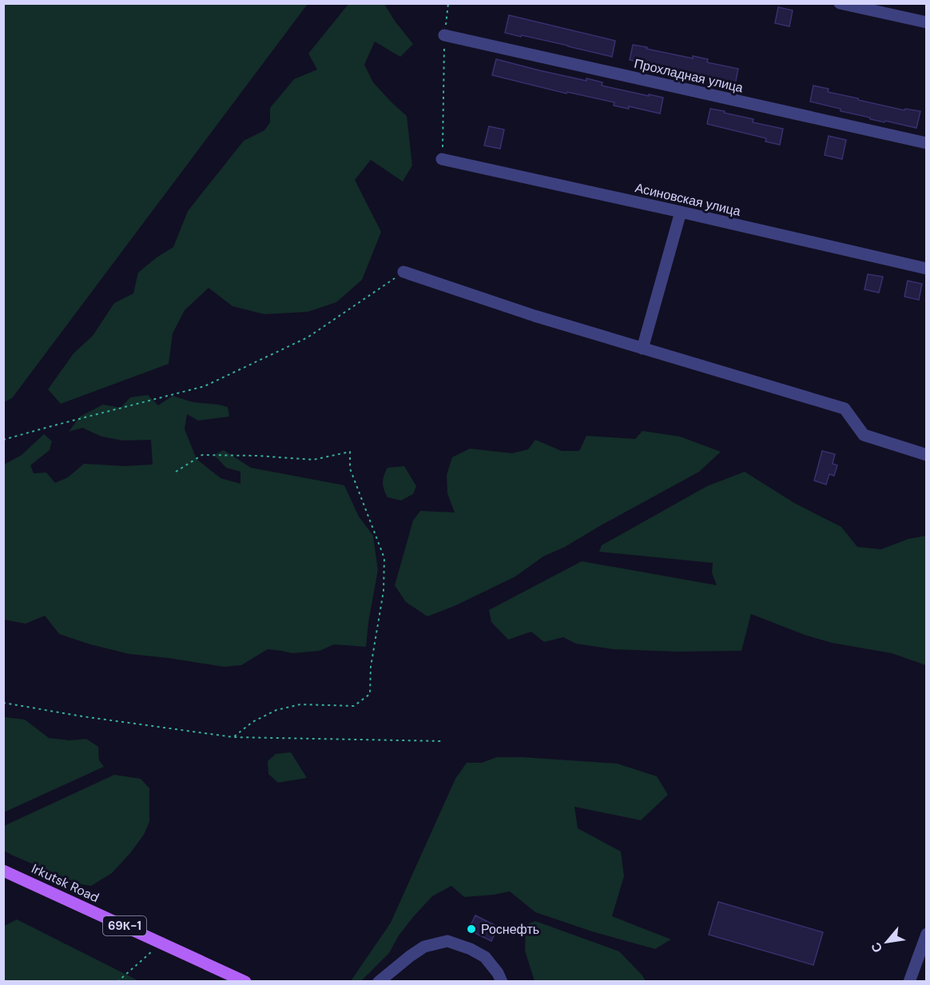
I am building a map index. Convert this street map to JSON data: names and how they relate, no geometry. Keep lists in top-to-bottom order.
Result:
{
  "streets": {
    "main road": ["Irkutsk Road", "69К-1"],
    "street": ["Прохладная улица", "Асиновская улица"]
  },
  "places": ["Роснефть"],
  "north": "bottom left"
}
